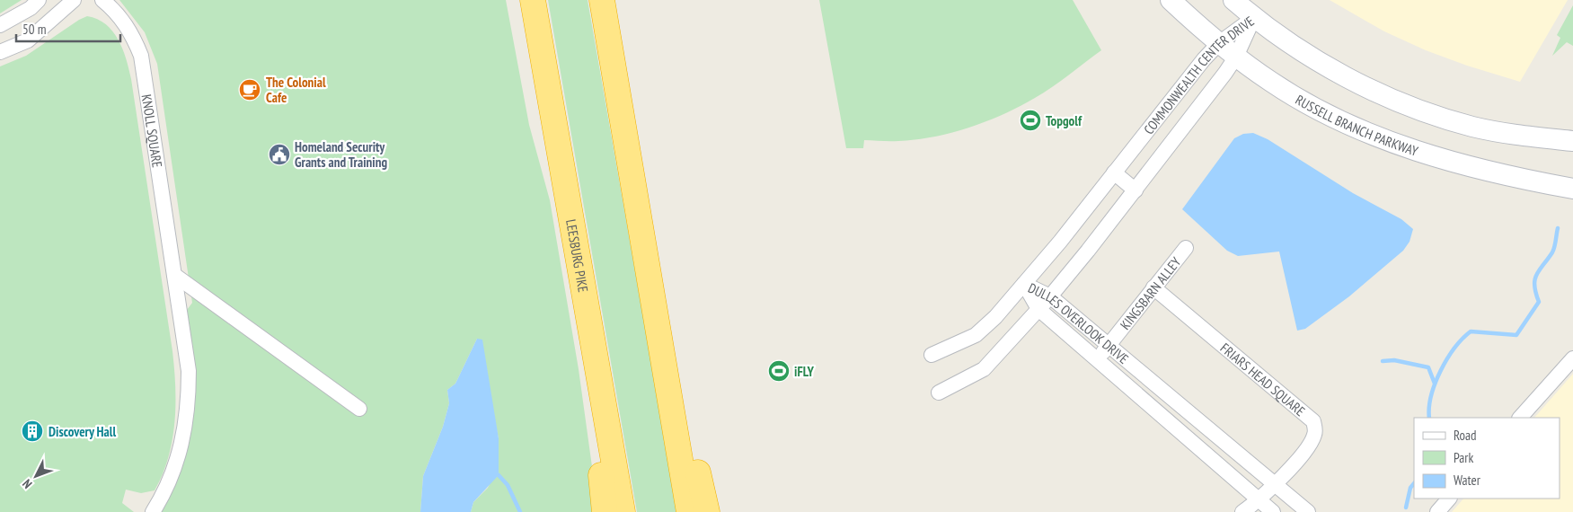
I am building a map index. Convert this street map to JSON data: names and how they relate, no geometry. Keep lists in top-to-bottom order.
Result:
{
  "streets": {
    "highway": ["LEESBURG PIKE"],
    "main road": ["RUSSELL BRANCH PARKWAY"],
    "street": [
      "COMMONWEALTH CENTER DRIVE",
      "KNOLL SQUARE",
      "KINGSBARN ALLEY",
      "DULLES OVERLOOK DRIVE",
      "FRIARS HEAD SQUARE"
    ]
  },
  "crossings": [
    ["COMMONWEALTH CENTER DRIVE", "RUSSELL BRANCH PARKWAY"],
    ["COMMONWEALTH CENTER DRIVE", "DULLES OVERLOOK DRIVE"],
    ["KINGSBARN ALLEY", "DULLES OVERLOOK DRIVE"],
    ["KINGSBARN ALLEY", "FRIARS HEAD SQUARE"],
    ["DULLES OVERLOOK DRIVE", "FRIARS HEAD SQUARE"]
  ],
  "places": {
    "cafe": ["The Colonial Cafe"],
    "sports": ["Topgolf", "iFLY"],
    "public building": ["Homeland Security Grants and Training"],
    "building": ["Discovery Hall"]
  },
  "legend": ["Road", "Park", "Water"],
  "scale_bar": "50 m",
  "north": "bottom left"
}
